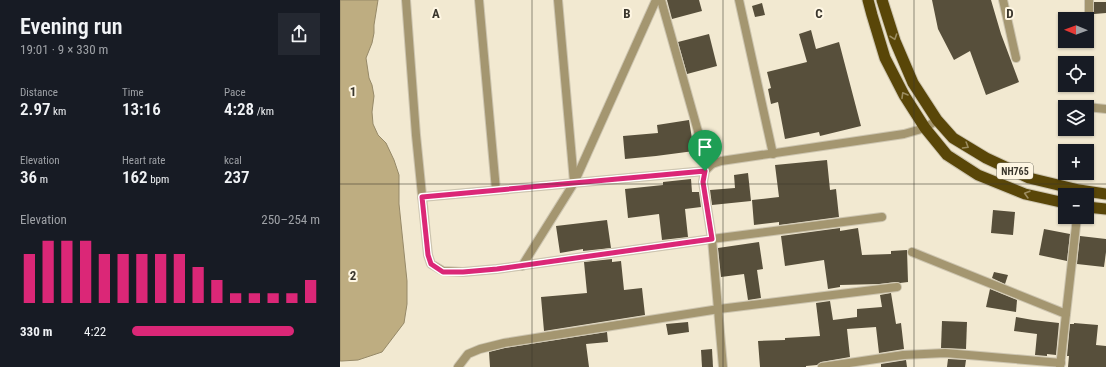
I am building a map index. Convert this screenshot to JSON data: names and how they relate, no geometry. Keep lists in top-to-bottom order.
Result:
{
  "streets": {
    "highway": ["NH765"]
  },
  "north": "left",
  "page": {
    "heading": ["Evening run", "19:01 · 9 × 330 m"],
    "map_buttons": ["+", "−"],
    "stats": [
      ["Distance", "2.97 km"],
      ["Time", "13:16"],
      ["Pace", "4:28 /km"],
      ["Elevation", "36 m"],
      ["Heart rate", "162 bpm"],
      ["kcal", "237"]
    ],
    "chart": ["Elevation", "250–254 m"],
    "list": [
      {
        "name": "330 m",
        "note": "4:22"
      }
    ]
  },
  "grid": {
    "columns": [
      "A",
      "B",
      "C",
      "D"
    ],
    "rows": ["1", "2"]
  }
}
